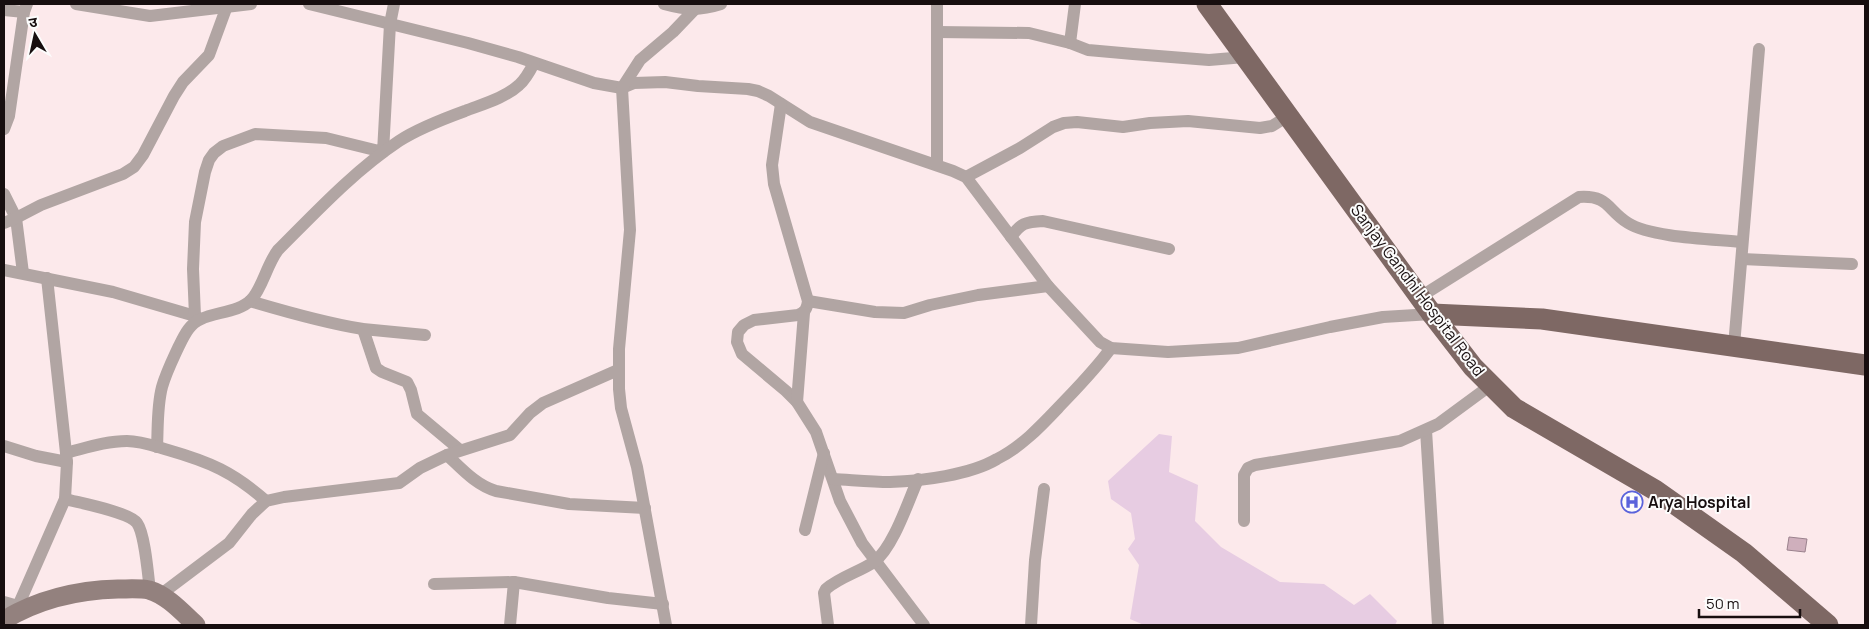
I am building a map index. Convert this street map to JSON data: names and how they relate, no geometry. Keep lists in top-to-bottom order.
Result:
{
  "streets": {
    "main road": ["Sanjay Gandhi Hospital Road"]
  },
  "places": {
    "hospital": ["Arya Hospital"]
  },
  "scale_bar": "50 m",
  "north": "top"
}
